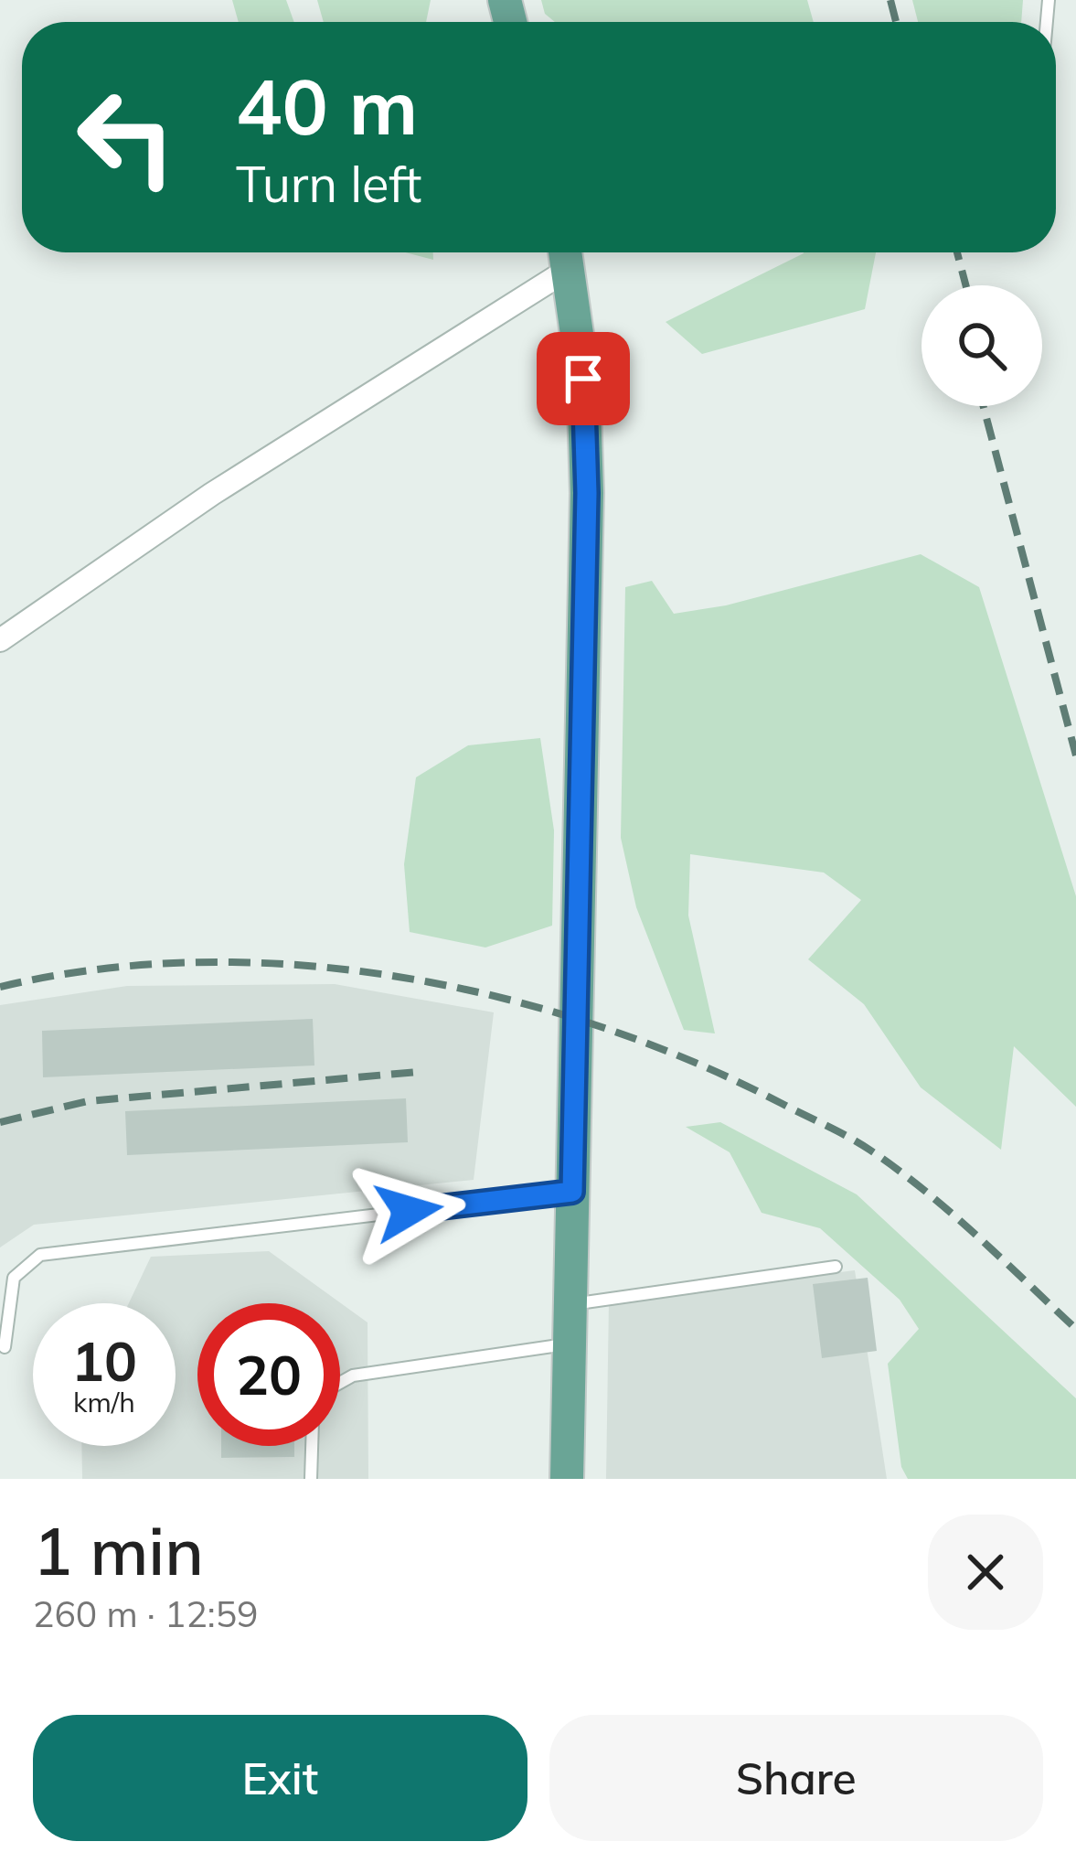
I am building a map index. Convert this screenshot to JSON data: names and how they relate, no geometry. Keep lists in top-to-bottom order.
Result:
{
  "page": {
    "turn": ["40 m", "Turn left"],
    "speed": "10 km/h",
    "limit": "20",
    "heading": ["1 min", "260 m · 12:59"],
    "buttons": ["Exit", "Share"]
  }
}
